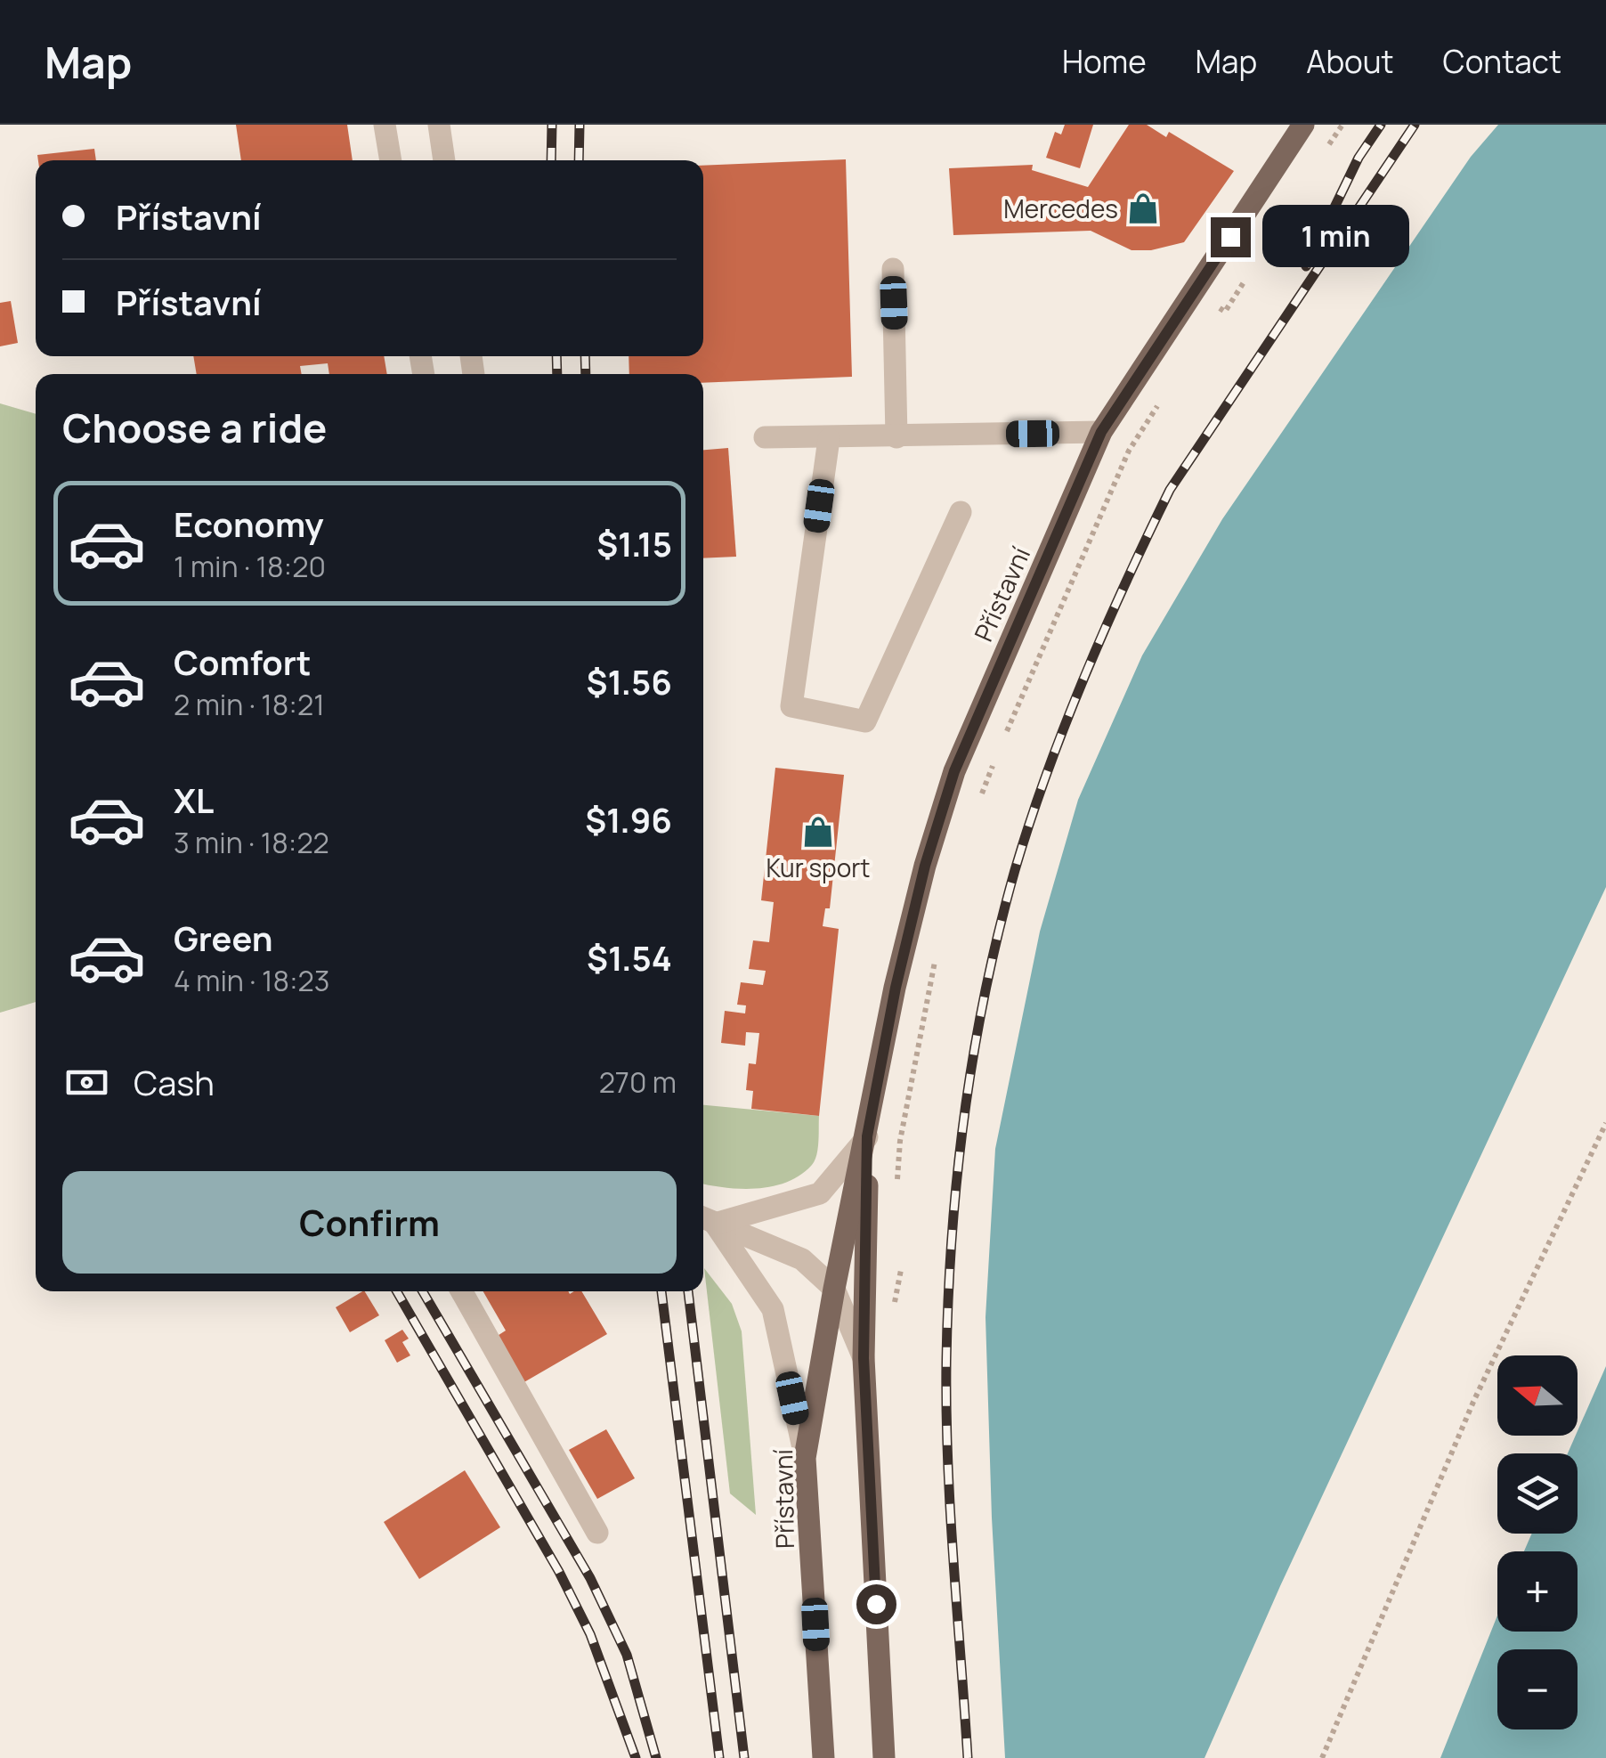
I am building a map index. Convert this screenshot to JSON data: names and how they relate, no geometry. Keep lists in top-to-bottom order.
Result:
{
  "streets": {
    "main road": ["Přístavní"]
  },
  "places": {
    "shop": ["Mercedes", "Kur sport"]
  },
  "north": "left",
  "page": {
    "header": "Map",
    "nav": [
      "Home",
      "Map",
      "About",
      "Contact"
    ],
    "banner": ["Přístavní", "Přístavní"],
    "bubble": "1 min",
    "heading": "Choose a ride",
    "list": [
      {
        "name": "Economy",
        "note": "1 min · 18:20",
        "value": "$1.15"
      },
      {
        "name": "Comfort",
        "note": "2 min · 18:21",
        "value": "$1.56"
      },
      {
        "name": "XL",
        "note": "3 min · 18:22",
        "value": "$1.96"
      },
      {
        "name": "Green",
        "note": "4 min · 18:23",
        "value": "$1.54"
      }
    ],
    "pay": ["Cash", "270 m"],
    "buttons": "Confirm",
    "map_buttons": ["+", "−"]
  }
}
